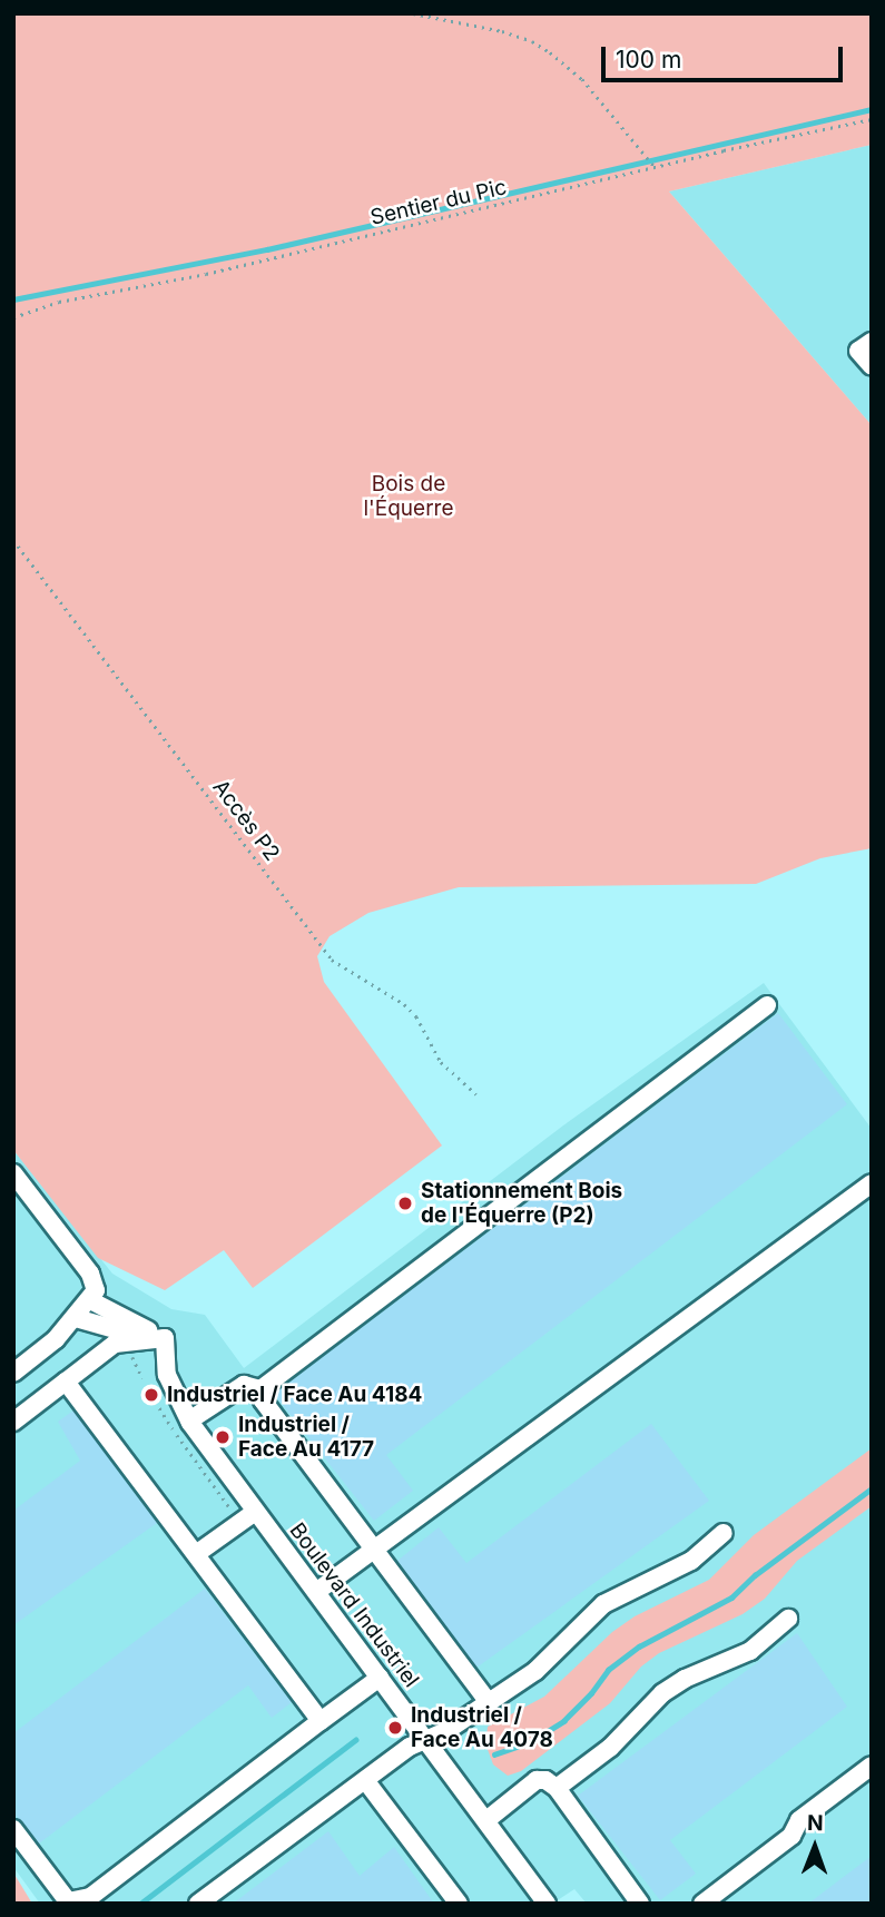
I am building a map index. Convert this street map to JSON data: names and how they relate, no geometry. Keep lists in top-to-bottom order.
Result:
{
  "streets": {
    "street": ["Boulevard Industriel"],
    "path": ["Sentier du Pic", "Accès P2"]
  },
  "parks": ["Bois de l'Équerre"],
  "places": [
    "Stationnement Bois de l'Équerre (P2)",
    "Industriel / Face Au 4184",
    "Industriel / Face Au 4177",
    "Industriel / Face Au 4078"
  ],
  "scale_bar": "100 m",
  "north": "top"
}
